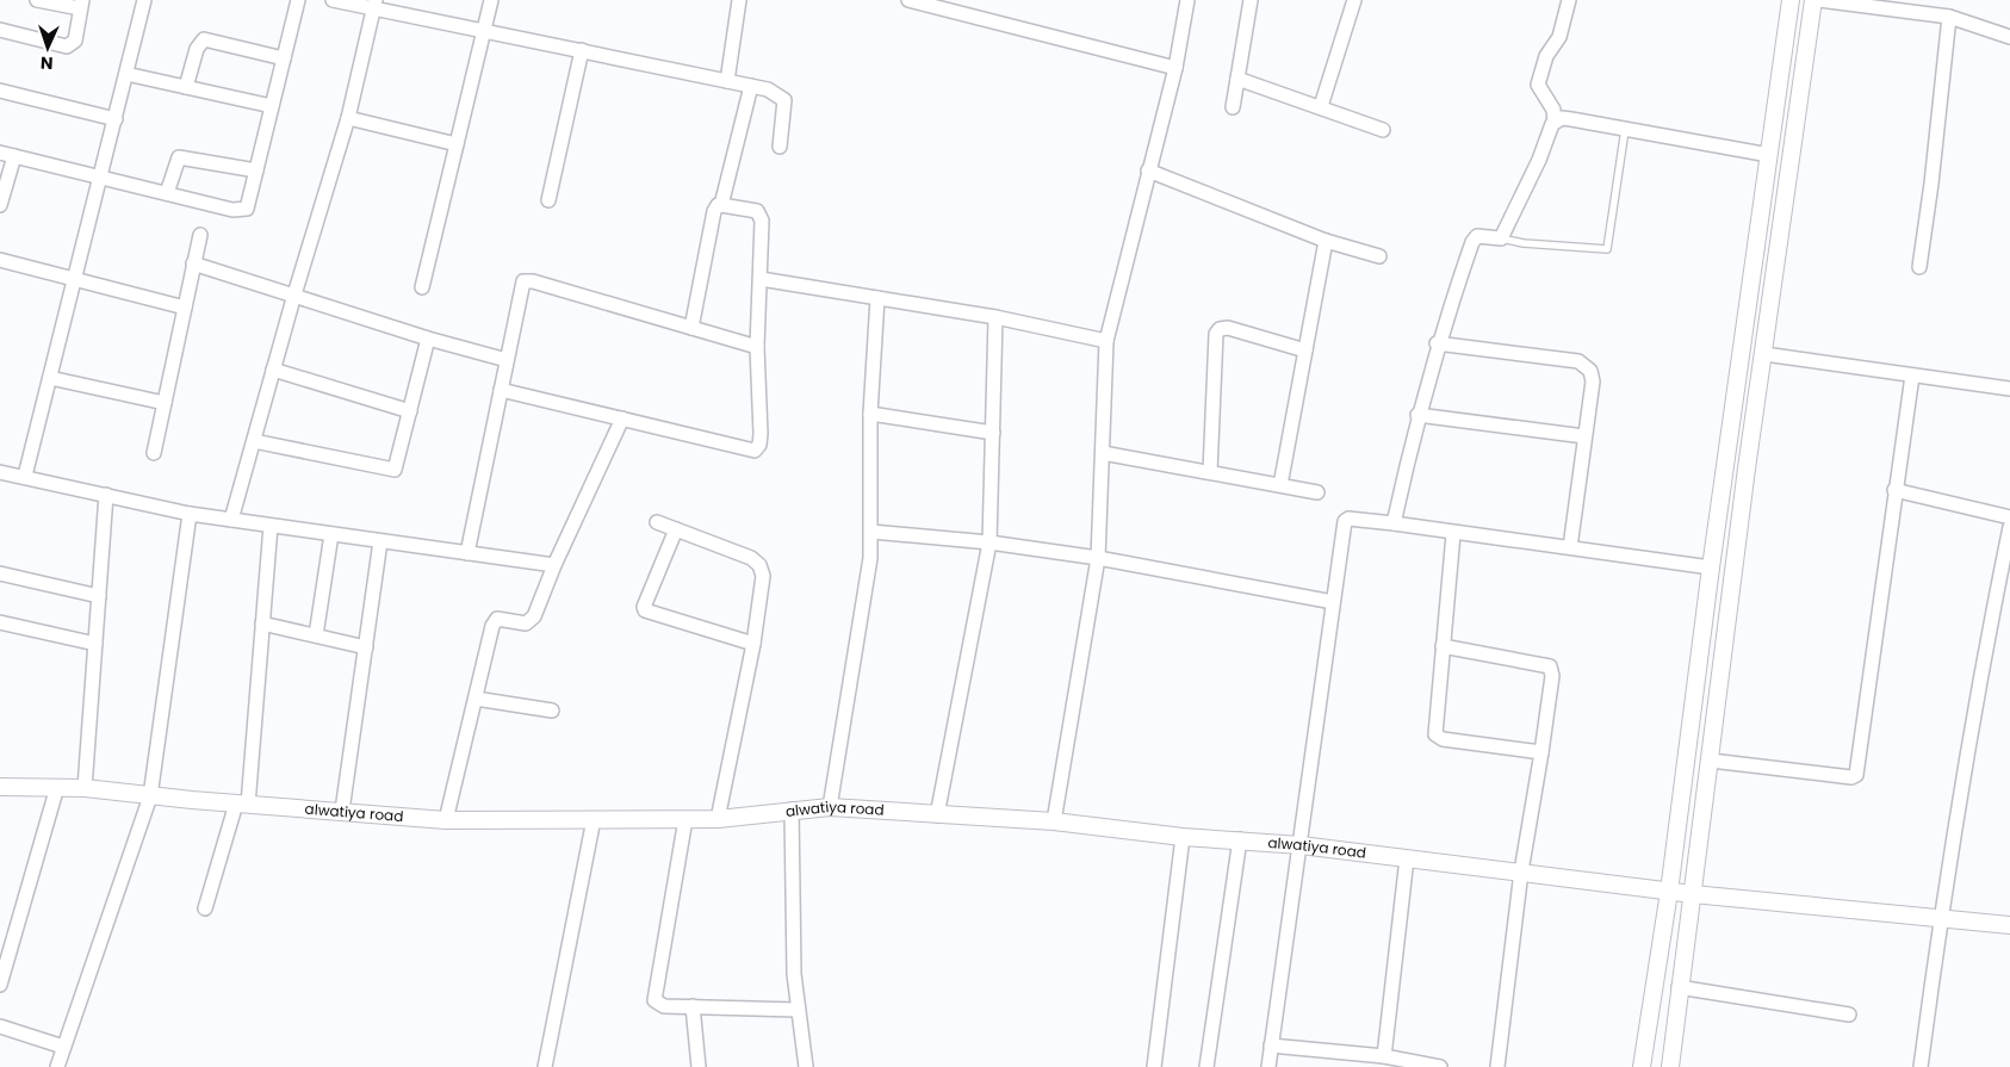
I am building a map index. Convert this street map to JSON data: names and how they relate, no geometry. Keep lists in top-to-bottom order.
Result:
{
  "streets": {
    "street": ["alwatiya road"]
  },
  "north": "bottom"
}
